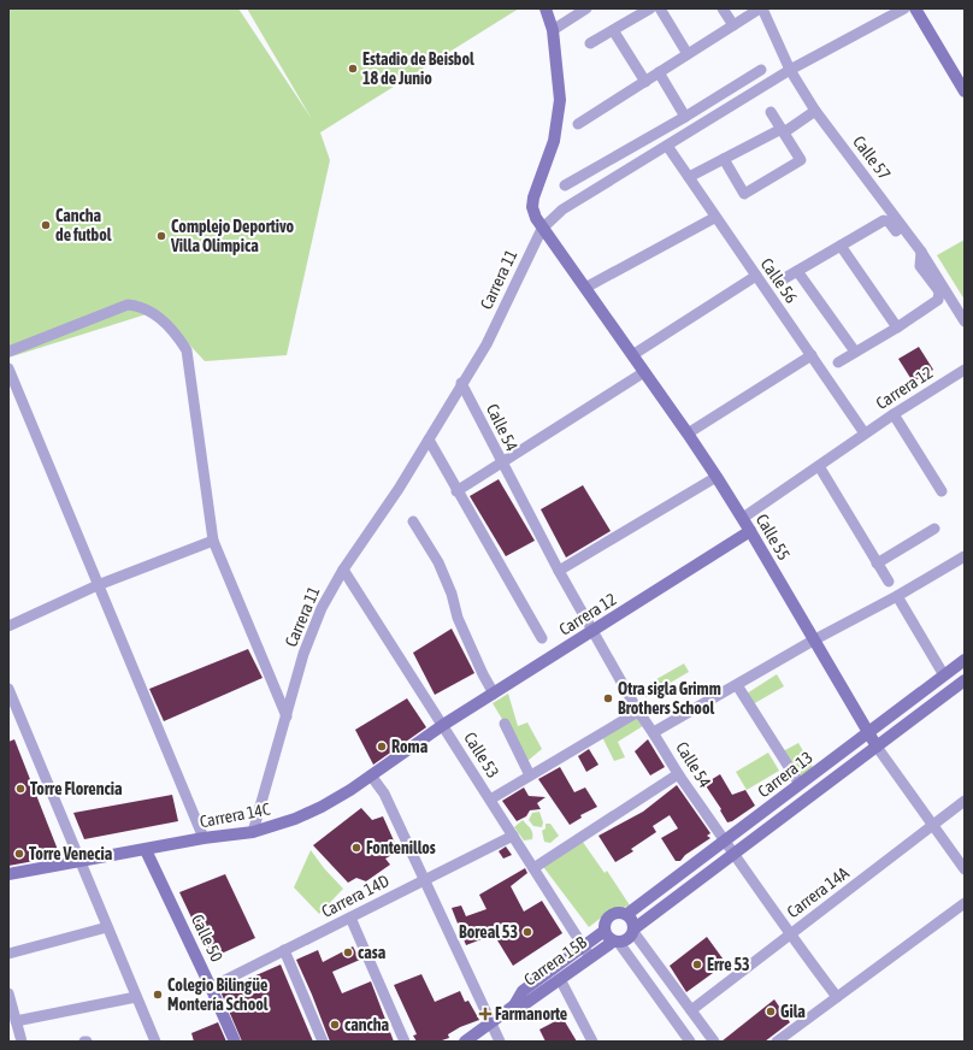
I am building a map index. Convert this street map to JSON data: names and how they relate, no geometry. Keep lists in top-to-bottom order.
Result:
{
  "streets": {
    "street": [
      "Calle 57",
      "Carrera 11",
      "Calle 56",
      "Carrera 12",
      "Calle 54",
      "Calle 55",
      "Calle 53",
      "Carrera 13",
      "Carrera 14C",
      "Carrera 14A",
      "Carrera 14D",
      "Calle 50",
      "Carrera 15B"
    ]
  },
  "crossings": [
    ["Calle 57", "Carrera 11"],
    ["Carrera 11", "Calle 56"],
    ["Carrera 11", "Calle 54"],
    ["Carrera 11", "Calle 55"],
    ["Carrera 11", "Calle 53"],
    ["Carrera 11", "Carrera 14C"],
    ["Calle 56", "Carrera 12"],
    ["Carrera 12", "Calle 54"],
    ["Carrera 12", "Calle 55"],
    ["Carrera 12", "Calle 53"],
    ["Carrera 12", "Carrera 14C"],
    ["Calle 54", "Carrera 13"],
    ["Calle 54", "Carrera 14A"],
    ["Calle 55", "Carrera 13"],
    ["Calle 55", "Carrera 14A"],
    ["Calle 53", "Carrera 14C"],
    ["Calle 53", "Carrera 14D"],
    ["Calle 53", "Carrera 15B"],
    ["Carrera 13", "Carrera 15B"],
    ["Carrera 14C", "Calle 50"],
    ["Carrera 14D", "Calle 50"]
  ],
  "places": {
    "other": [
      "Estadio de Beisbol 18 de Junio",
      "Cancha de futbol",
      "Complejo Deportivo Villa Olimpica",
      "Otra sigla Grimm Brothers School",
      "Roma",
      "Torre Florencia",
      "Fontenillos",
      "Torre Venecia",
      "Boreal 53",
      "casa",
      "Erre 53",
      "Colegio Bilingüe Montería School",
      "Gila",
      "cancha"
    ],
    "health": ["Farmanorte"]
  }
}
